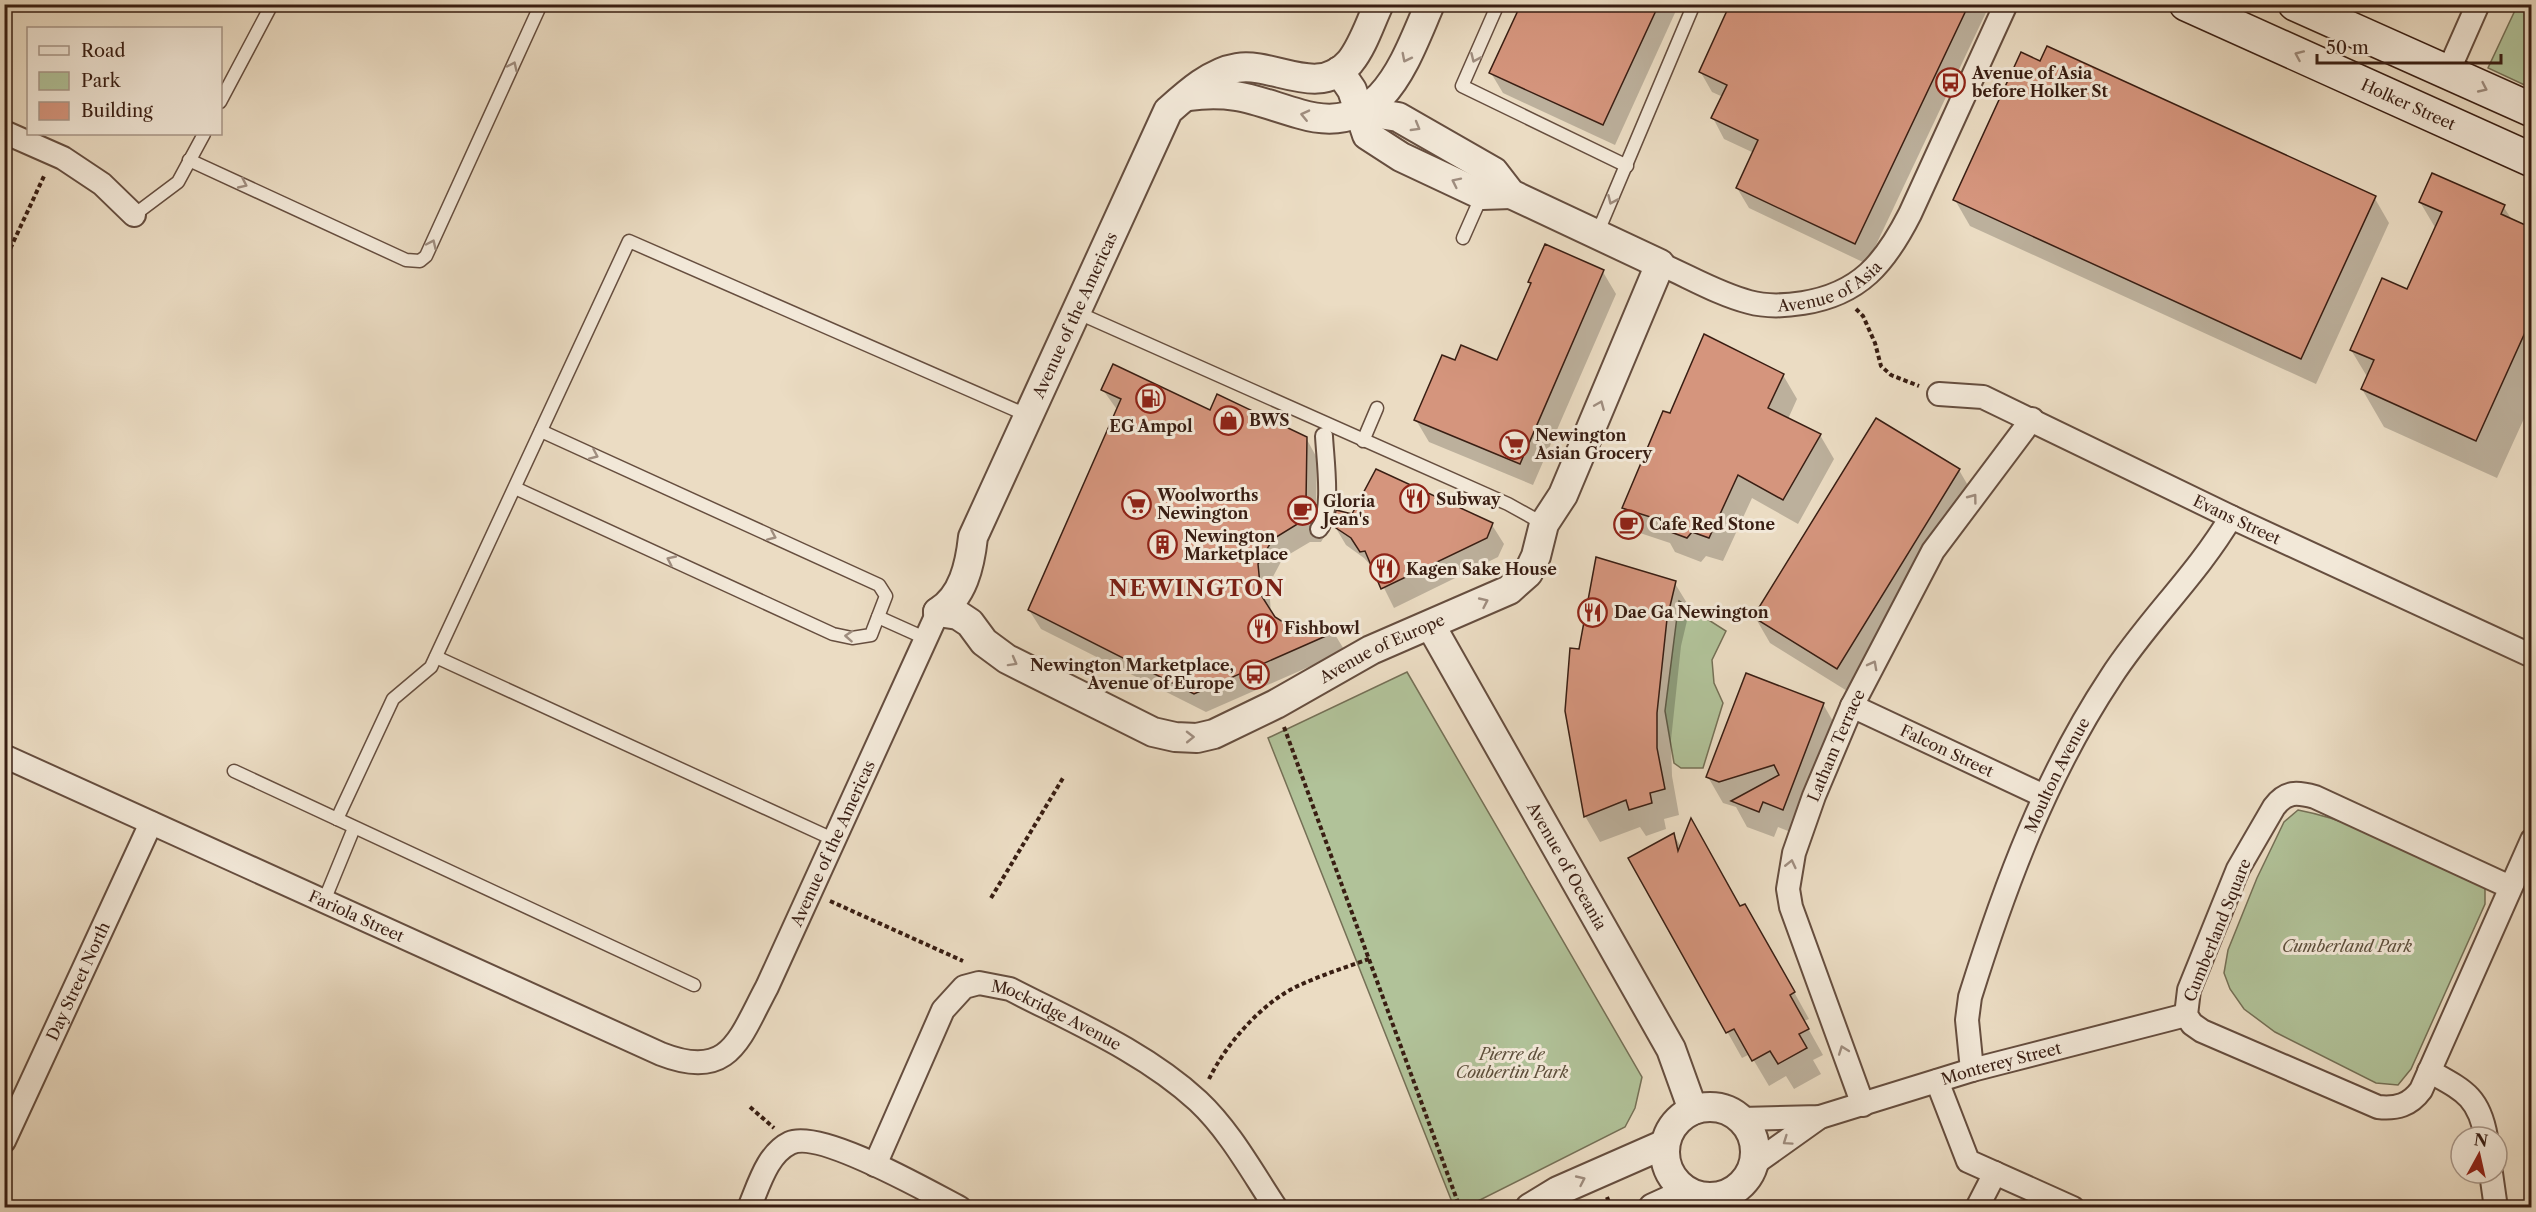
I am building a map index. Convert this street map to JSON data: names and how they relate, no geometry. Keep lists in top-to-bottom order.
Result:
{
  "streets": {
    "main road": ["Holker Street"],
    "street": [
      "Avenue of Asia",
      "Avenue of the Americas",
      "Evans Street",
      "Avenue of Europe",
      "Latham Terrace",
      "Falcon Street",
      "Moulton Avenue",
      "Avenue of Oceania",
      "Fariola Street",
      "Cumberland Square",
      "Day Street North",
      "Mockridge Avenue",
      "Monterey Street"
    ]
  },
  "crossings": [
    ["Avenue of Asia", "Avenue of the Americas"],
    ["Avenue of Asia", "Avenue of Europe"],
    ["Avenue of the Americas", "Avenue of Europe"],
    ["Avenue of the Americas", "Fariola Street"],
    ["Evans Street", "Latham Terrace"],
    ["Evans Street", "Moulton Avenue"],
    ["Avenue of Europe", "Avenue of Oceania"],
    ["Latham Terrace", "Falcon Street"],
    ["Latham Terrace", "Monterey Street"],
    ["Falcon Street", "Moulton Avenue"],
    ["Moulton Avenue", "Monterey Street"],
    ["Avenue of Oceania", "Monterey Street"],
    ["Fariola Street", "Day Street North"],
    ["Cumberland Square", "Monterey Street"]
  ],
  "one_way": ["Latham Terrace"],
  "districts": ["NEWINGTON"],
  "parks": ["Cumberland Park", "Pierre de Coubertin Park"],
  "places": {
    "bus stop": ["Avenue of Asia before Holker St", "Newington Marketplace, Avenue of Europe"],
    "fuel station": ["EG Ampol"],
    "shop": ["BWS"],
    "supermarket": ["Newington Asian Grocery", "Woolworths Newington"],
    "restaurant": [
      "Subway",
      "Kagen Sake House",
      "Dae Ga Newington",
      "Fishbowl"
    ],
    "cafe": ["Gloria Jean's", "Cafe Red Stone"],
    "building": ["Newington Marketplace"]
  },
  "legend": ["Road", "Park", "Building"],
  "scale_bar": "50 m",
  "north": "top"
}
